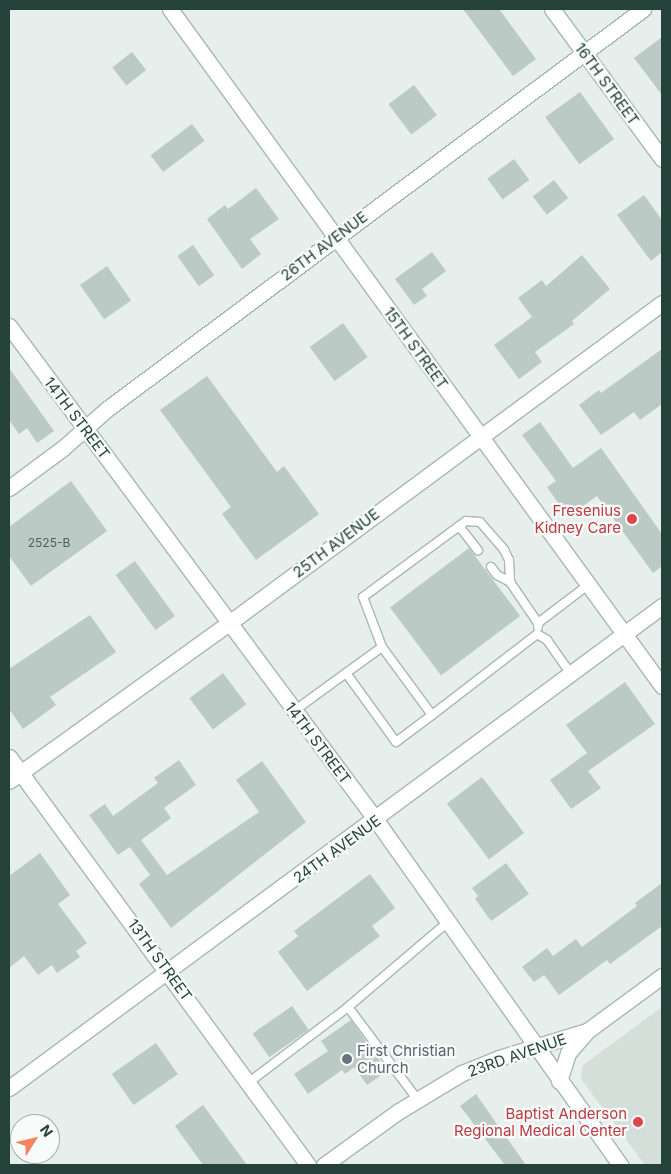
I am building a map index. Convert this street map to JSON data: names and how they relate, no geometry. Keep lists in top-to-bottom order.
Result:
{
  "streets": {
    "street": [
      "16TH STREET",
      "26TH AVENUE",
      "15TH STREET",
      "14TH STREET",
      "25TH AVENUE",
      "24TH AVENUE",
      "13TH STREET",
      "23RD AVENUE"
    ]
  },
  "crossings": [
    ["16TH STREET", "26TH AVENUE"],
    ["26TH AVENUE", "15TH STREET"],
    ["26TH AVENUE", "14TH STREET"],
    ["15TH STREET", "25TH AVENUE"],
    ["15TH STREET", "24TH AVENUE"],
    ["14TH STREET", "25TH AVENUE"],
    ["14TH STREET", "24TH AVENUE"],
    ["14TH STREET", "23RD AVENUE"],
    ["25TH AVENUE", "13TH STREET"],
    ["24TH AVENUE", "13TH STREET"]
  ],
  "places": ["Fresenius Kidney Care", "First Christian Church", "Baptist Anderson Regional Medical Center"],
  "house_numbers": ["2525-B"],
  "north": "top right"
}
